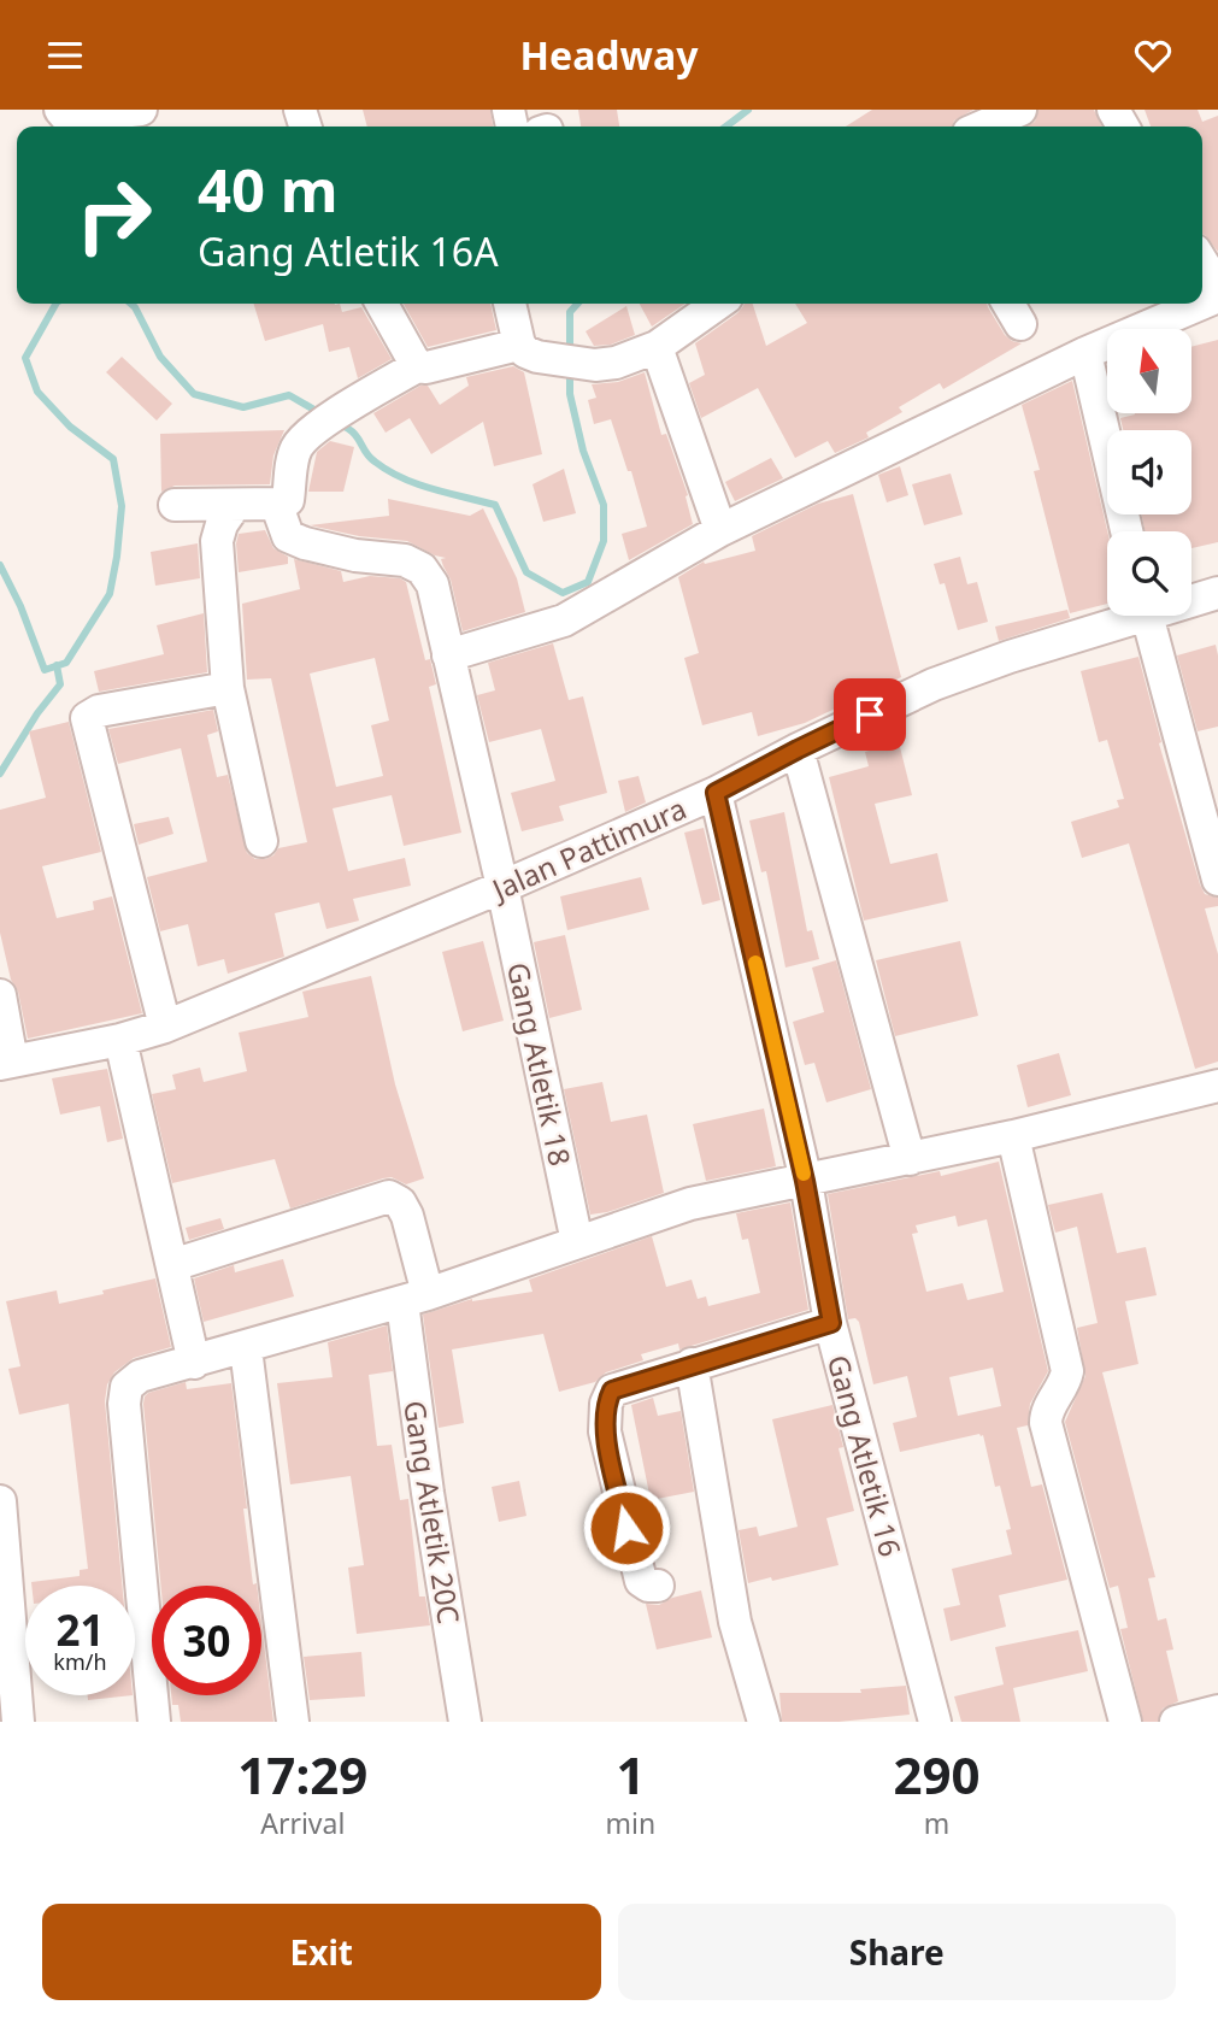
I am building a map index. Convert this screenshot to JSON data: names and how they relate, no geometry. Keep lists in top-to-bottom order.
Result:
{
  "streets": {
    "street": [
      "Jalan Pattimura",
      "Gang Atletik 18",
      "Gang Atletik 16",
      "Gang Atletik 20C"
    ]
  },
  "crossings": [
    ["Jalan Pattimura", "Gang Atletik 18"],
    ["Jalan Pattimura", "Gang Atletik 16"]
  ],
  "north": "top",
  "page": {
    "header": "Headway",
    "turn": ["40 m", "Gang Atletik 16A"],
    "speed": "21 km/h",
    "limit": "30",
    "eta": [
      "17:29",
      "Arrival",
      "1",
      "min",
      "290",
      "m"
    ],
    "buttons": ["Exit", "Share"]
  }
}
